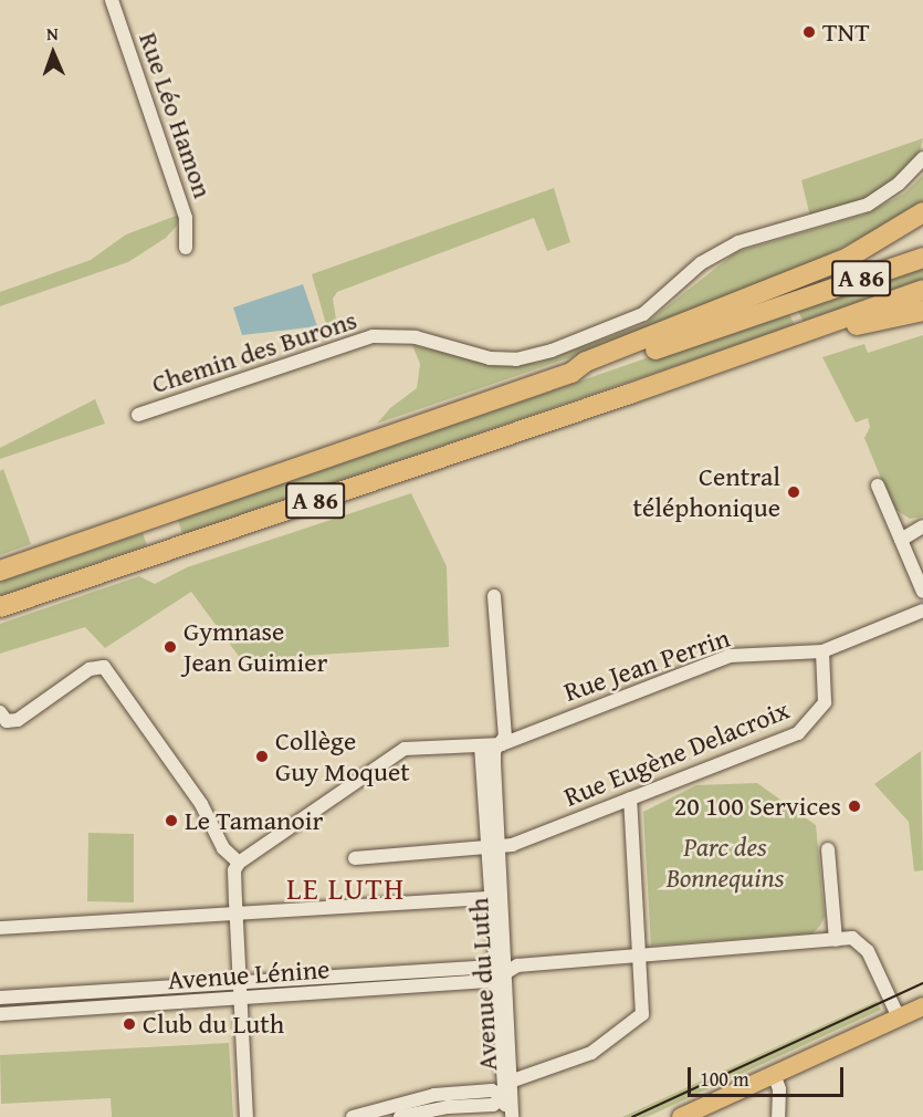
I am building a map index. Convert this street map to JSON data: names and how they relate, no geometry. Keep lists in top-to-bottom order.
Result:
{
  "streets": {
    "highway": ["A 86"],
    "street": [
      "Rue Léo Hamon",
      "Chemin des Burons",
      "Rue Jean Perrin",
      "Rue Eugène Delacroix",
      "Avenue Lénine",
      "Avenue du Luth"
    ]
  },
  "crossings": [
    ["Rue Jean Perrin", "Rue Eugène Delacroix"],
    ["Rue Eugène Delacroix", "Avenue du Luth"],
    ["Avenue Lénine", "Avenue du Luth"]
  ],
  "districts": ["LE LUTH"],
  "parks": ["Parc des Bonnequins"],
  "places": [
    "TNT",
    "Central téléphonique",
    "Gymnase Jean Guimier",
    "Collège Guy Moquet",
    "20 100 Services",
    "Le Tamanoir",
    "Club du Luth"
  ],
  "scale_bar": "100 m",
  "north": "top"
}
